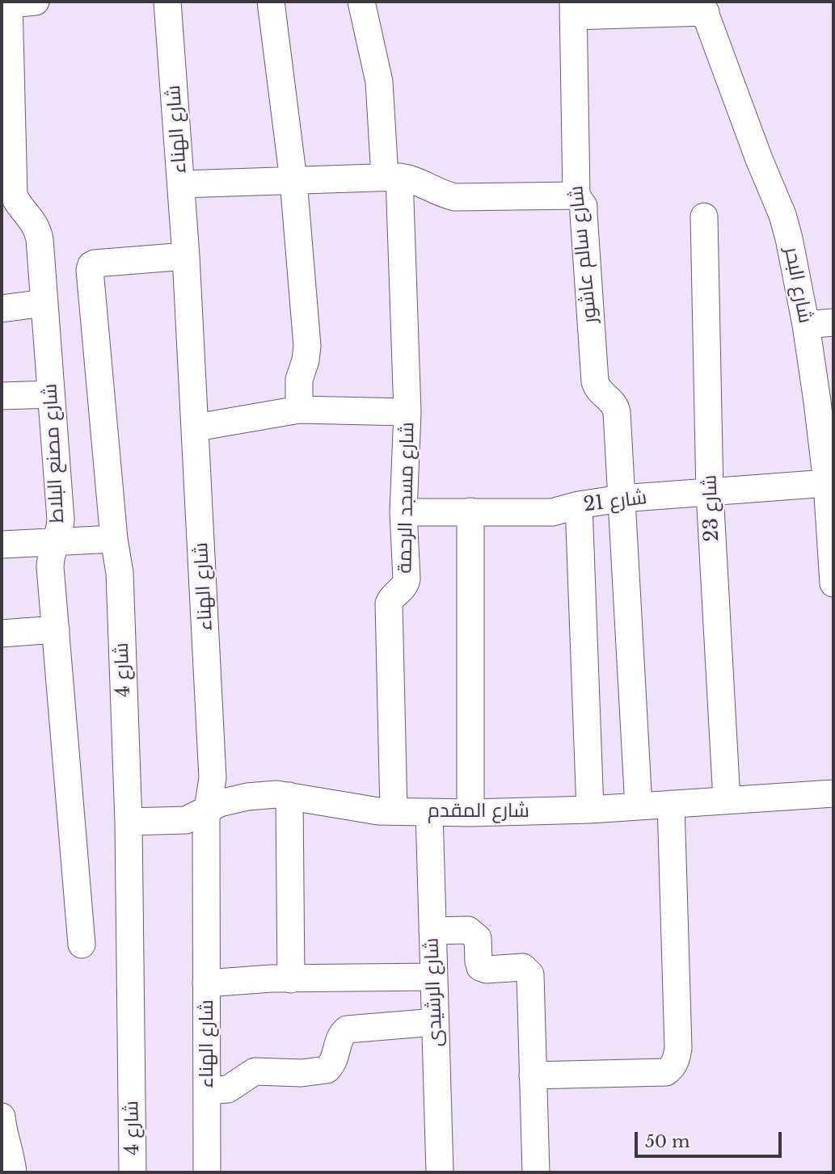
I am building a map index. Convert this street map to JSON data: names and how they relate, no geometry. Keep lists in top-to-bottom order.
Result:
{
  "streets": {
    "street": [
      "شارع الهناء",
      "شارع سالم عاشور",
      "شارع البحر",
      "شارع مصنع البلاط",
      "شارع مسجد الرحمة",
      "شارع 21",
      "شارع 23",
      "شارع 4",
      "شارع المقدم",
      "شارع الرشيدى"
    ]
  },
  "crossings": [
    ["شارع الهناء", "شارع 4"],
    ["شارع الهناء", "شارع المقدم"],
    ["شارع سالم عاشور", "شارع 21"],
    ["شارع سالم عاشور", "شارع المقدم"],
    ["شارع البحر", "شارع 21"],
    ["شارع مسجد الرحمة", "شارع 21"],
    ["شارع مسجد الرحمة", "شارع المقدم"],
    ["شارع 21", "شارع 23"],
    ["شارع 23", "شارع المقدم"],
    ["شارع 4", "شارع المقدم"],
    ["شارع المقدم", "شارع الرشيدى"]
  ],
  "scale_bar": "50 m"
}
